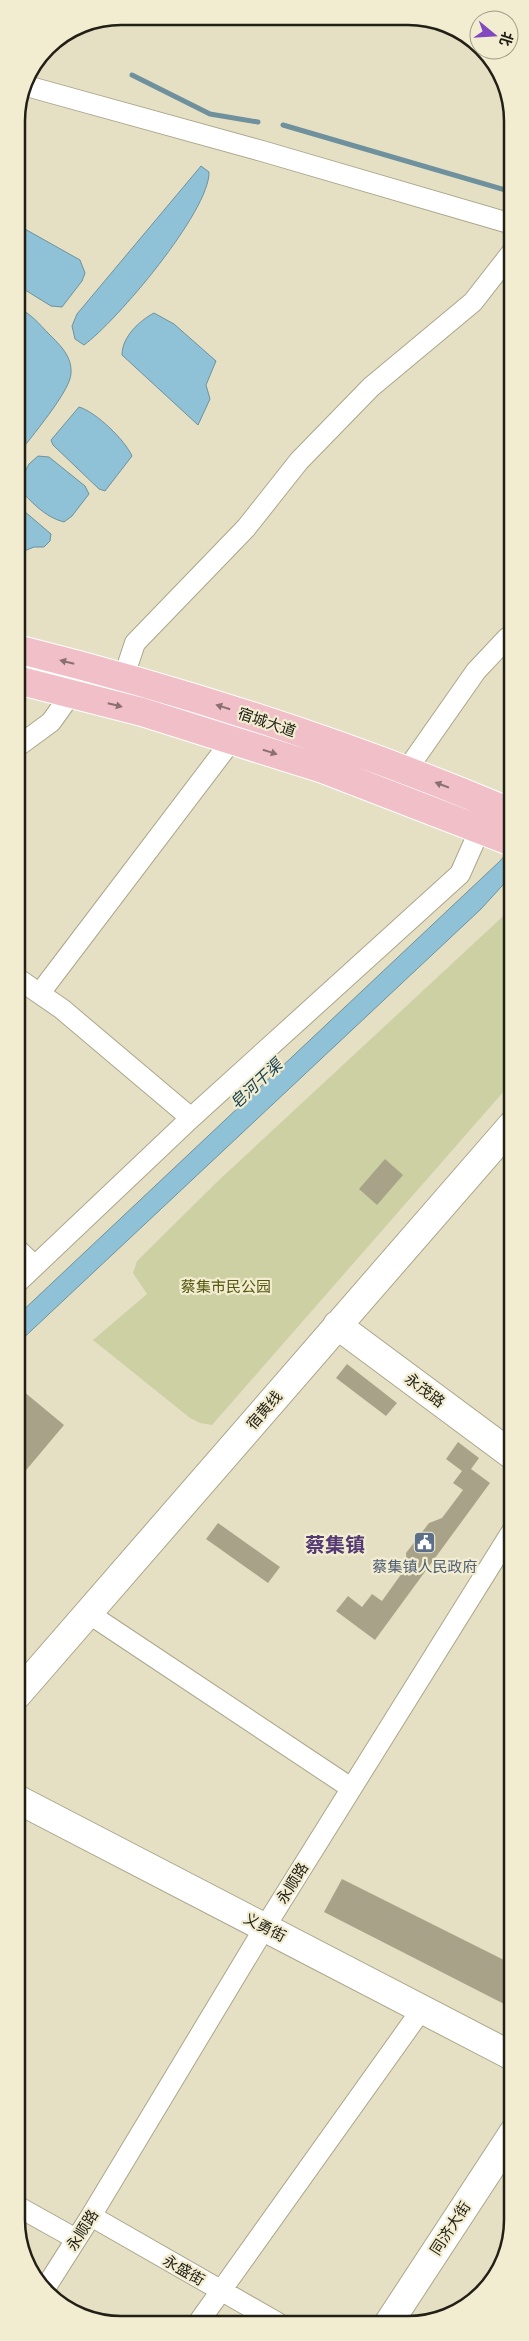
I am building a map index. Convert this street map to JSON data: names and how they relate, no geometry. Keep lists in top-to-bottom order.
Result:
{
  "streets": {
    "main road": ["宿城大道"],
    "street": [
      "永茂路",
      "宿黄线",
      "永顺路",
      "义勇街",
      "同济大街",
      "永盛街"
    ]
  },
  "crossings": [
    ["永茂路", "宿黄线"],
    ["永顺路", "义勇街"],
    ["永顺路", "永盛街"]
  ],
  "districts": ["蔡集镇"],
  "water": ["皂河干渠"],
  "parks": ["蔡集市民公园"],
  "places": {
    "public building": ["蔡集镇人民政府"]
  },
  "north": "right"
}
